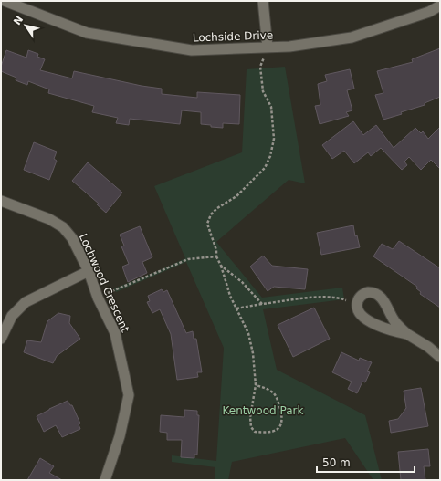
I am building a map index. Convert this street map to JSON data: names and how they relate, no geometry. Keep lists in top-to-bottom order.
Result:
{
  "streets": {
    "street": ["Lochside Drive", "Lochwood Crescent"]
  },
  "parks": ["Kentwood Park"],
  "scale_bar": "50 m",
  "north": "top left"
}
